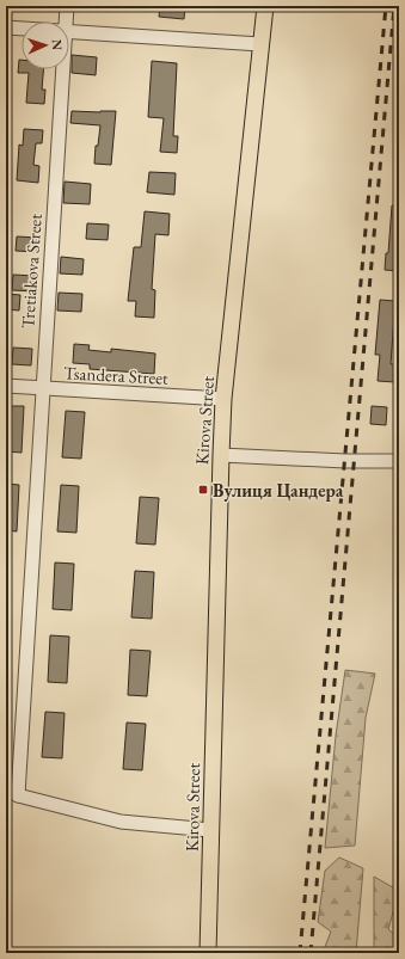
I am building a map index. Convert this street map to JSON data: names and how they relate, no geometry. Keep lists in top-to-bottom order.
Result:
{
  "streets": {
    "main road": ["Kirova Street"],
    "street": ["Tretiakova Street", "Tsandera Street"]
  },
  "crossings": [
    ["Tretiakova Street", "Tsandera Street"],
    ["Tsandera Street", "Kirova Street"]
  ],
  "places": {
    "transit": ["Вулиця Цандера"]
  },
  "north": "right"
}
